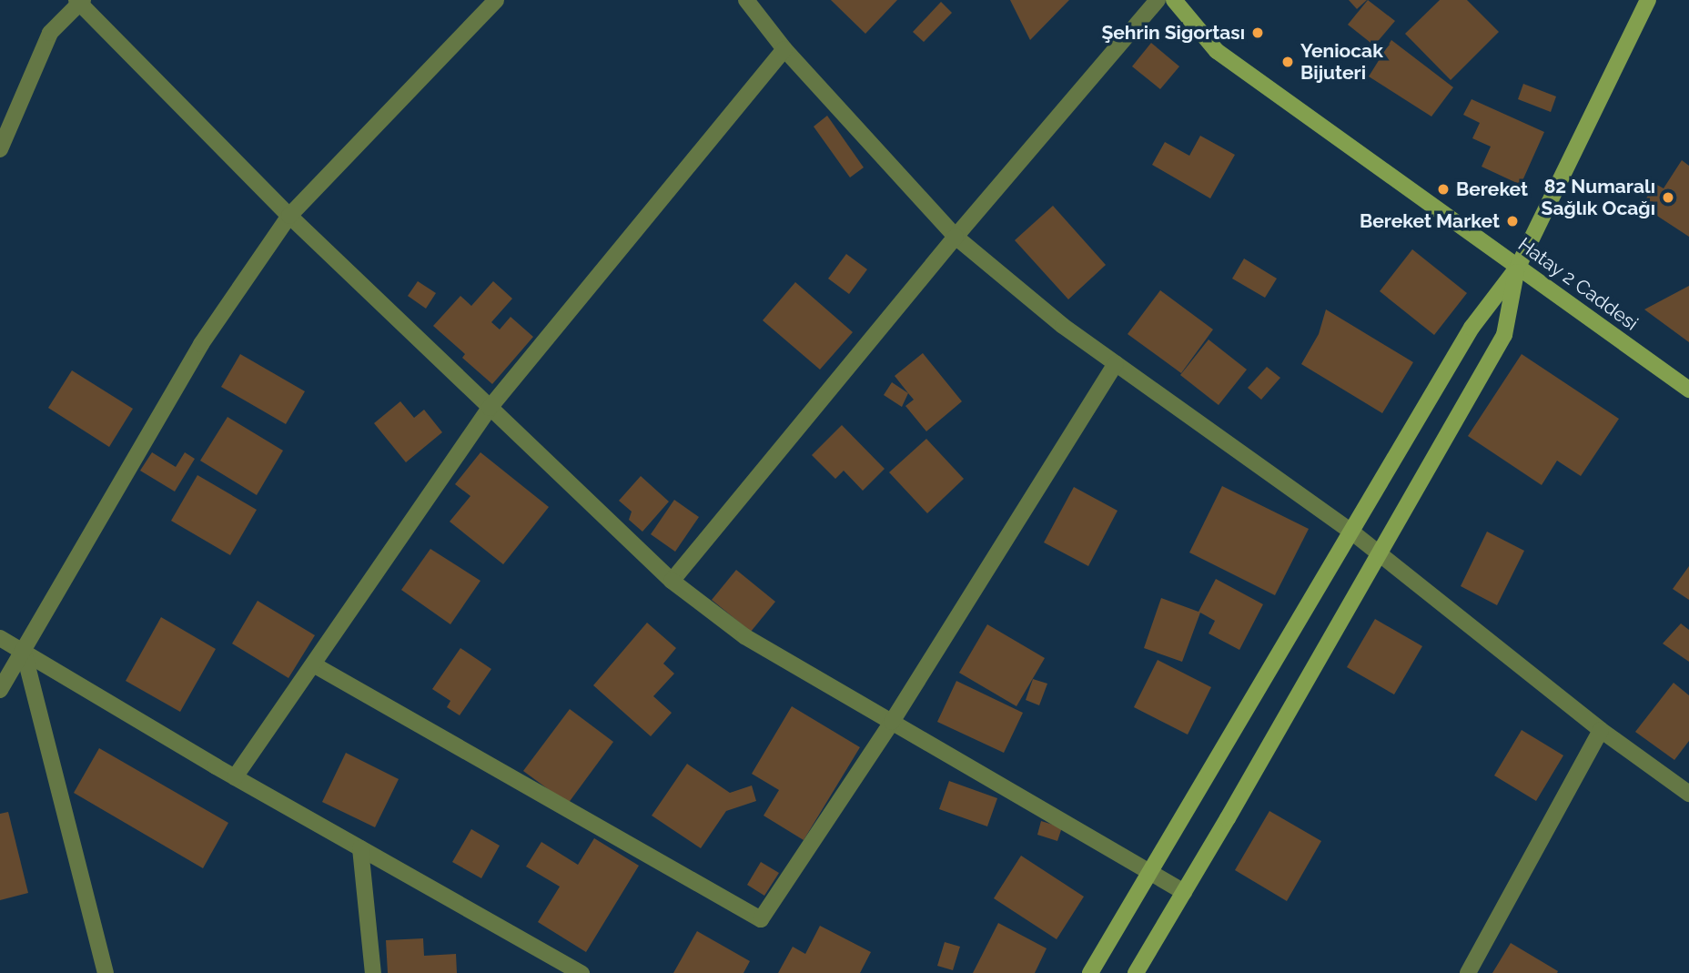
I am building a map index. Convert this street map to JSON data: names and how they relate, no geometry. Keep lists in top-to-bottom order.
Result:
{
  "streets": {
    "street": ["Hatay 2 Caddesi"]
  },
  "places": [
    "Şehrin Sigortası",
    "Yeniocak Bijuteri",
    "Bereket",
    "82 Numaralı Sağlık Ocağı",
    "Bereket Market"
  ]
}
